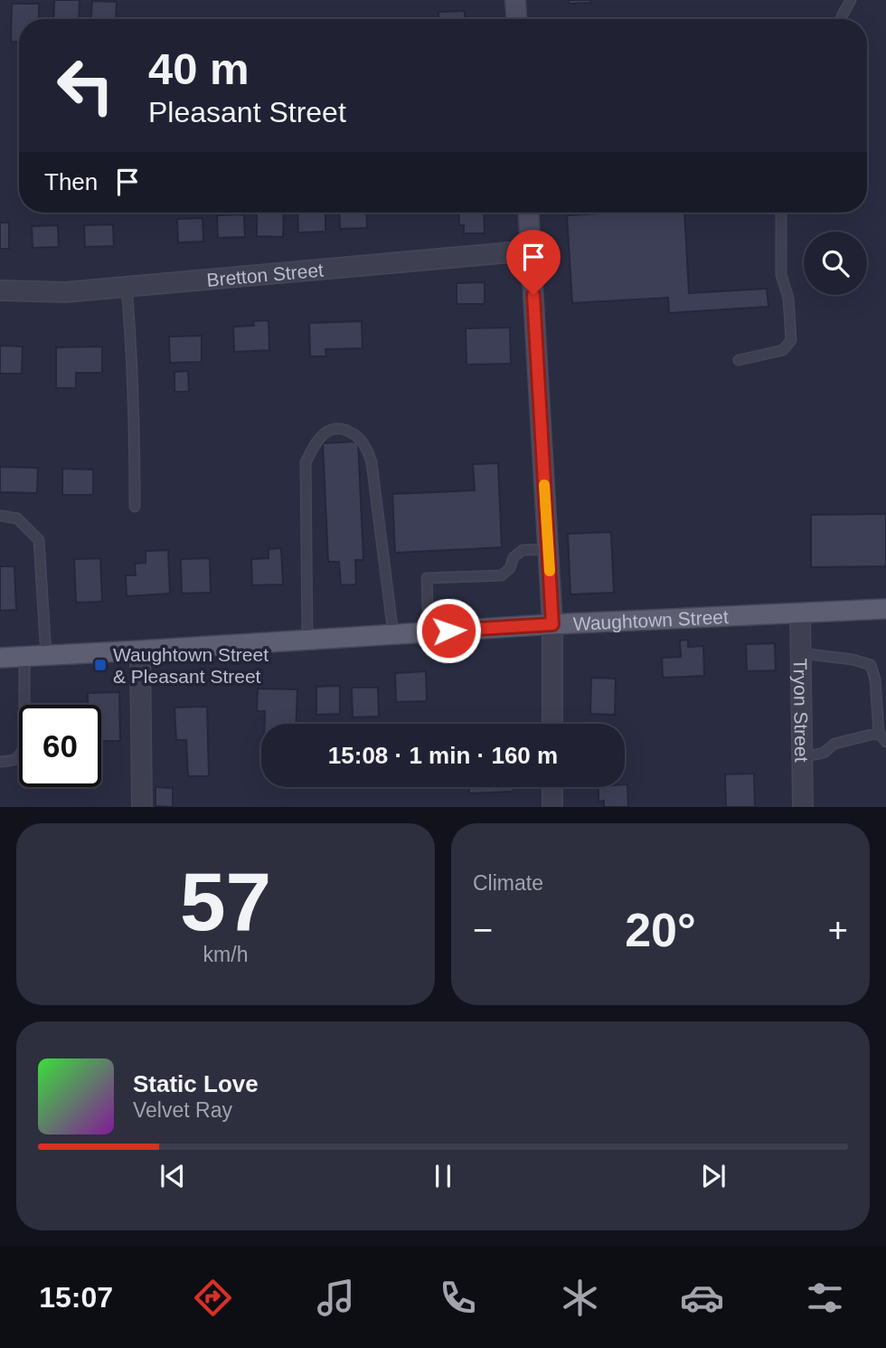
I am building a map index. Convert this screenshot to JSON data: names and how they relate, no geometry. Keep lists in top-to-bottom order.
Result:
{
  "streets": {
    "main road": ["Waughtown Street"],
    "street": ["Bretton Street", "Tryon Street"]
  },
  "crossings": [
    ["Waughtown Street", "Tryon Street"]
  ],
  "places": {
    "transit": ["Waughtown Street & Pleasant Street"]
  },
  "page": {
    "turn": ["40 m", "Pleasant Street"],
    "then": "Then",
    "limit": "60",
    "trip": "15:08 · 1 min · 160 m",
    "tile": [
      ["57", "km/h"],
      "Climate"
    ],
    "heat": ["−", "20°", "+"],
    "song": ["Static Love", "Velvet Ray"],
    "tabs": "15:07"
  }
}
